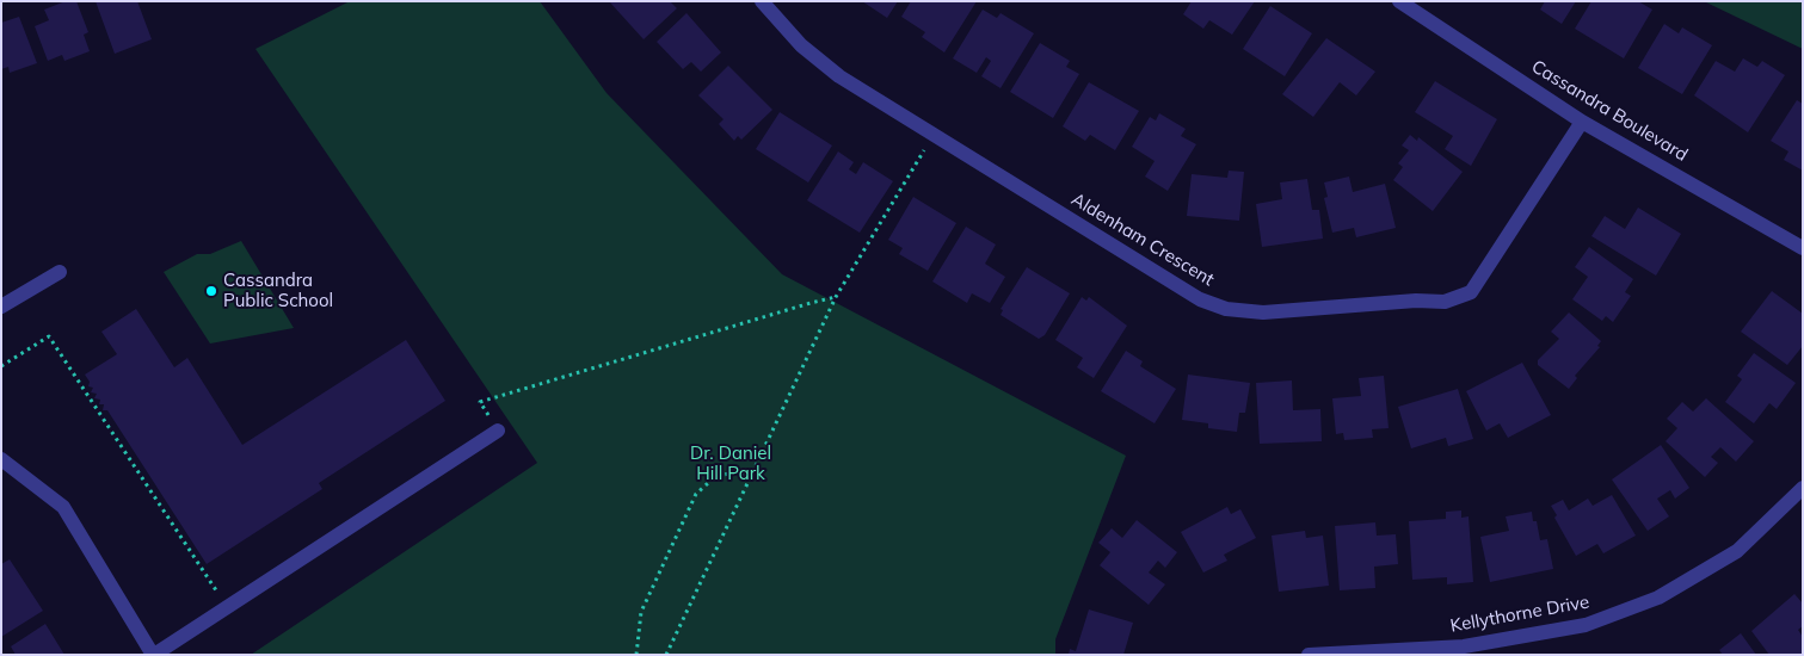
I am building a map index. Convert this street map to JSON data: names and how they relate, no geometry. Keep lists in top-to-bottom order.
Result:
{
  "streets": {
    "street": ["Cassandra Boulevard", "Aldenham Crescent", "Kellythorne Drive"]
  },
  "crossings": [
    ["Cassandra Boulevard", "Aldenham Crescent"]
  ],
  "parks": ["Dr. Daniel Hill Park"],
  "places": ["Cassandra Public School"]
}
